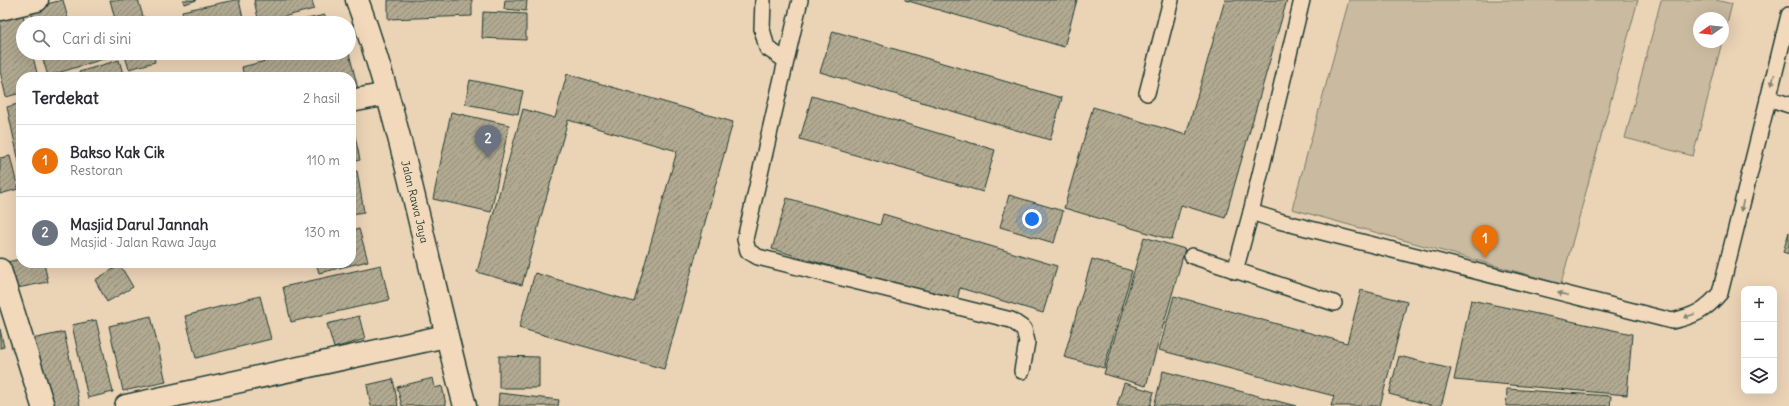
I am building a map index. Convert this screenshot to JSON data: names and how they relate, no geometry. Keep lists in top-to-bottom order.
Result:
{
  "streets": {
    "street": ["Jalan Rawa Jaya"]
  },
  "north": "left",
  "page": {
    "search": "Cari di sini",
    "heading": ["Terdekat", "2 hasil"],
    "list": [
      {
        "mark": "1",
        "name": "Bakso Kak Cik",
        "note": "Restoran",
        "value": "110 m"
      },
      {
        "mark": "2",
        "name": "Masjid Darul Jannah",
        "note": "Masjid · Jalan Rawa Jaya",
        "value": "130 m"
      }
    ],
    "pins": ["2", "1"],
    "map_buttons": ["+", "−"]
  }
}
